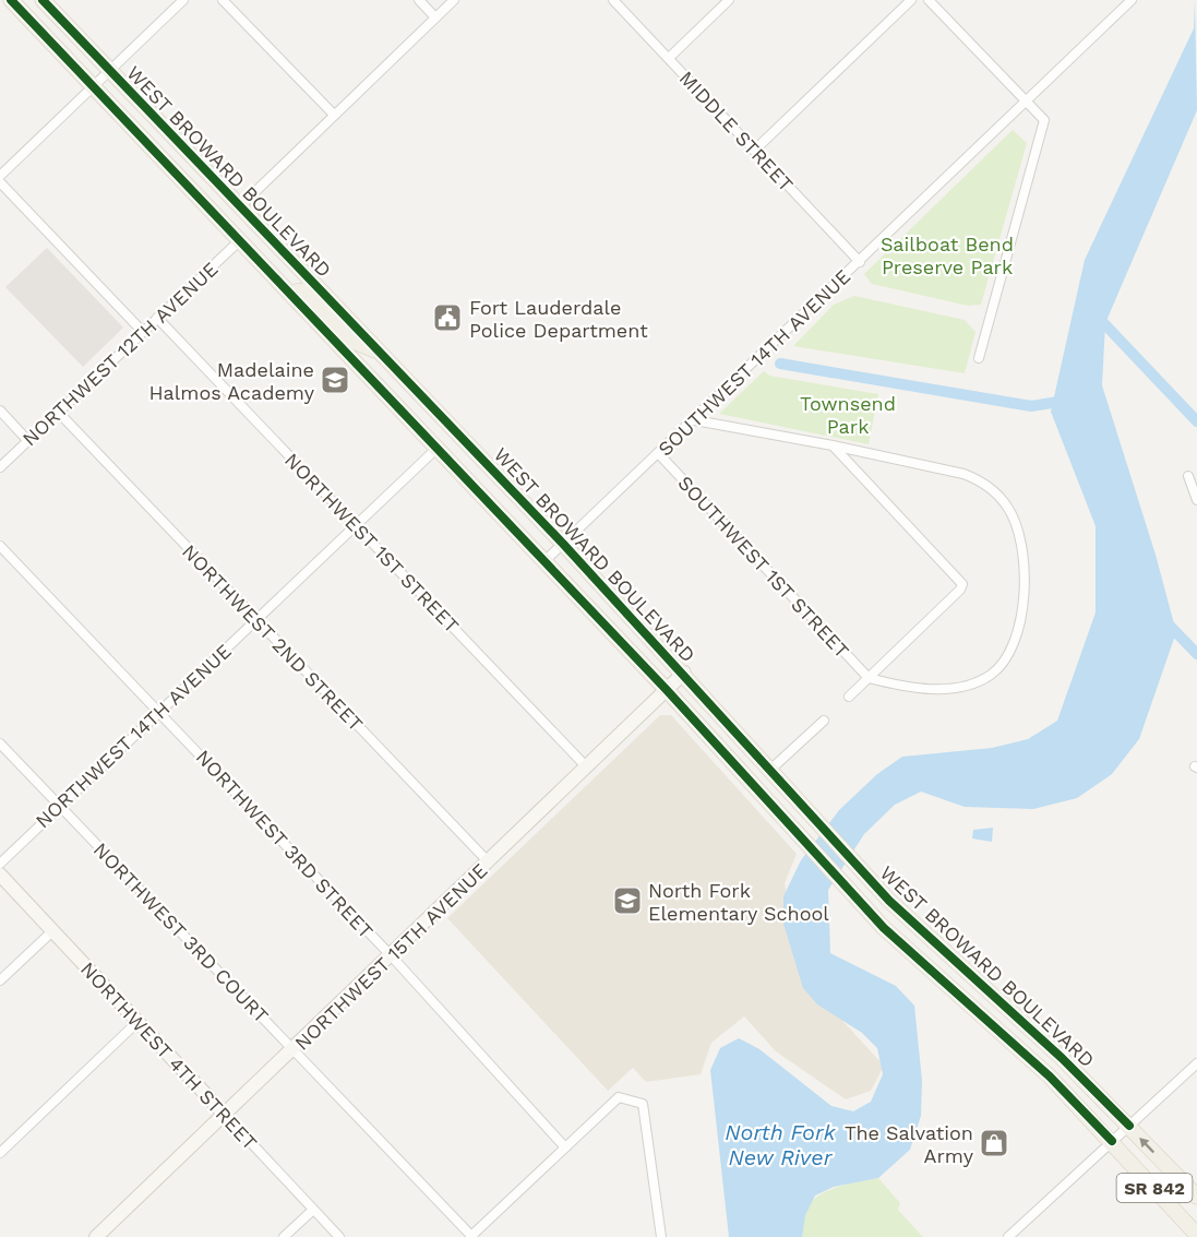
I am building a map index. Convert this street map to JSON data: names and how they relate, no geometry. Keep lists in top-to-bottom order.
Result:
{
  "streets": {
    "main road": ["WEST BROWARD BOULEVARD", "SR 842"],
    "street": [
      "MIDDLE STREET",
      "NORTHWEST 12TH AVENUE",
      "SOUTHWEST 14TH AVENUE",
      "NORTHWEST 1ST STREET",
      "SOUTHWEST 1ST STREET",
      "NORTHWEST 2ND STREET",
      "NORTHWEST 14TH AVENUE",
      "NORTHWEST 3RD STREET",
      "NORTHWEST 3RD COURT",
      "NORTHWEST 15TH AVENUE",
      "NORTHWEST 4TH STREET"
    ]
  },
  "crossings": [
    ["MIDDLE STREET", "SOUTHWEST 14TH AVENUE"],
    ["WEST BROWARD BOULEVARD", "NORTHWEST 12TH AVENUE"],
    ["WEST BROWARD BOULEVARD", "SOUTHWEST 14TH AVENUE"],
    ["WEST BROWARD BOULEVARD", "NORTHWEST 14TH AVENUE"],
    ["WEST BROWARD BOULEVARD", "NORTHWEST 15TH AVENUE"],
    ["NORTHWEST 12TH AVENUE", "NORTHWEST 1ST STREET"],
    ["NORTHWEST 12TH AVENUE", "NORTHWEST 2ND STREET"],
    ["SOUTHWEST 14TH AVENUE", "SOUTHWEST 1ST STREET"],
    ["NORTHWEST 1ST STREET", "NORTHWEST 14TH AVENUE"],
    ["NORTHWEST 1ST STREET", "NORTHWEST 15TH AVENUE"],
    ["NORTHWEST 2ND STREET", "NORTHWEST 14TH AVENUE"],
    ["NORTHWEST 2ND STREET", "NORTHWEST 15TH AVENUE"],
    ["NORTHWEST 14TH AVENUE", "NORTHWEST 3RD STREET"],
    ["NORTHWEST 14TH AVENUE", "NORTHWEST 3RD COURT"],
    ["NORTHWEST 3RD STREET", "NORTHWEST 15TH AVENUE"],
    ["NORTHWEST 3RD COURT", "NORTHWEST 15TH AVENUE"],
    ["NORTHWEST 15TH AVENUE", "NORTHWEST 4TH STREET"]
  ],
  "water": ["North Fork New River"],
  "parks": ["Sailboat Bend Preserve Park", "Townsend Park"],
  "places": {
    "public building": ["Fort Lauderdale Police Department"],
    "school or university": ["Madelaine Halmos Academy", "North Fork Elementary School"],
    "shop": ["The Salvation Army"]
  }
}
